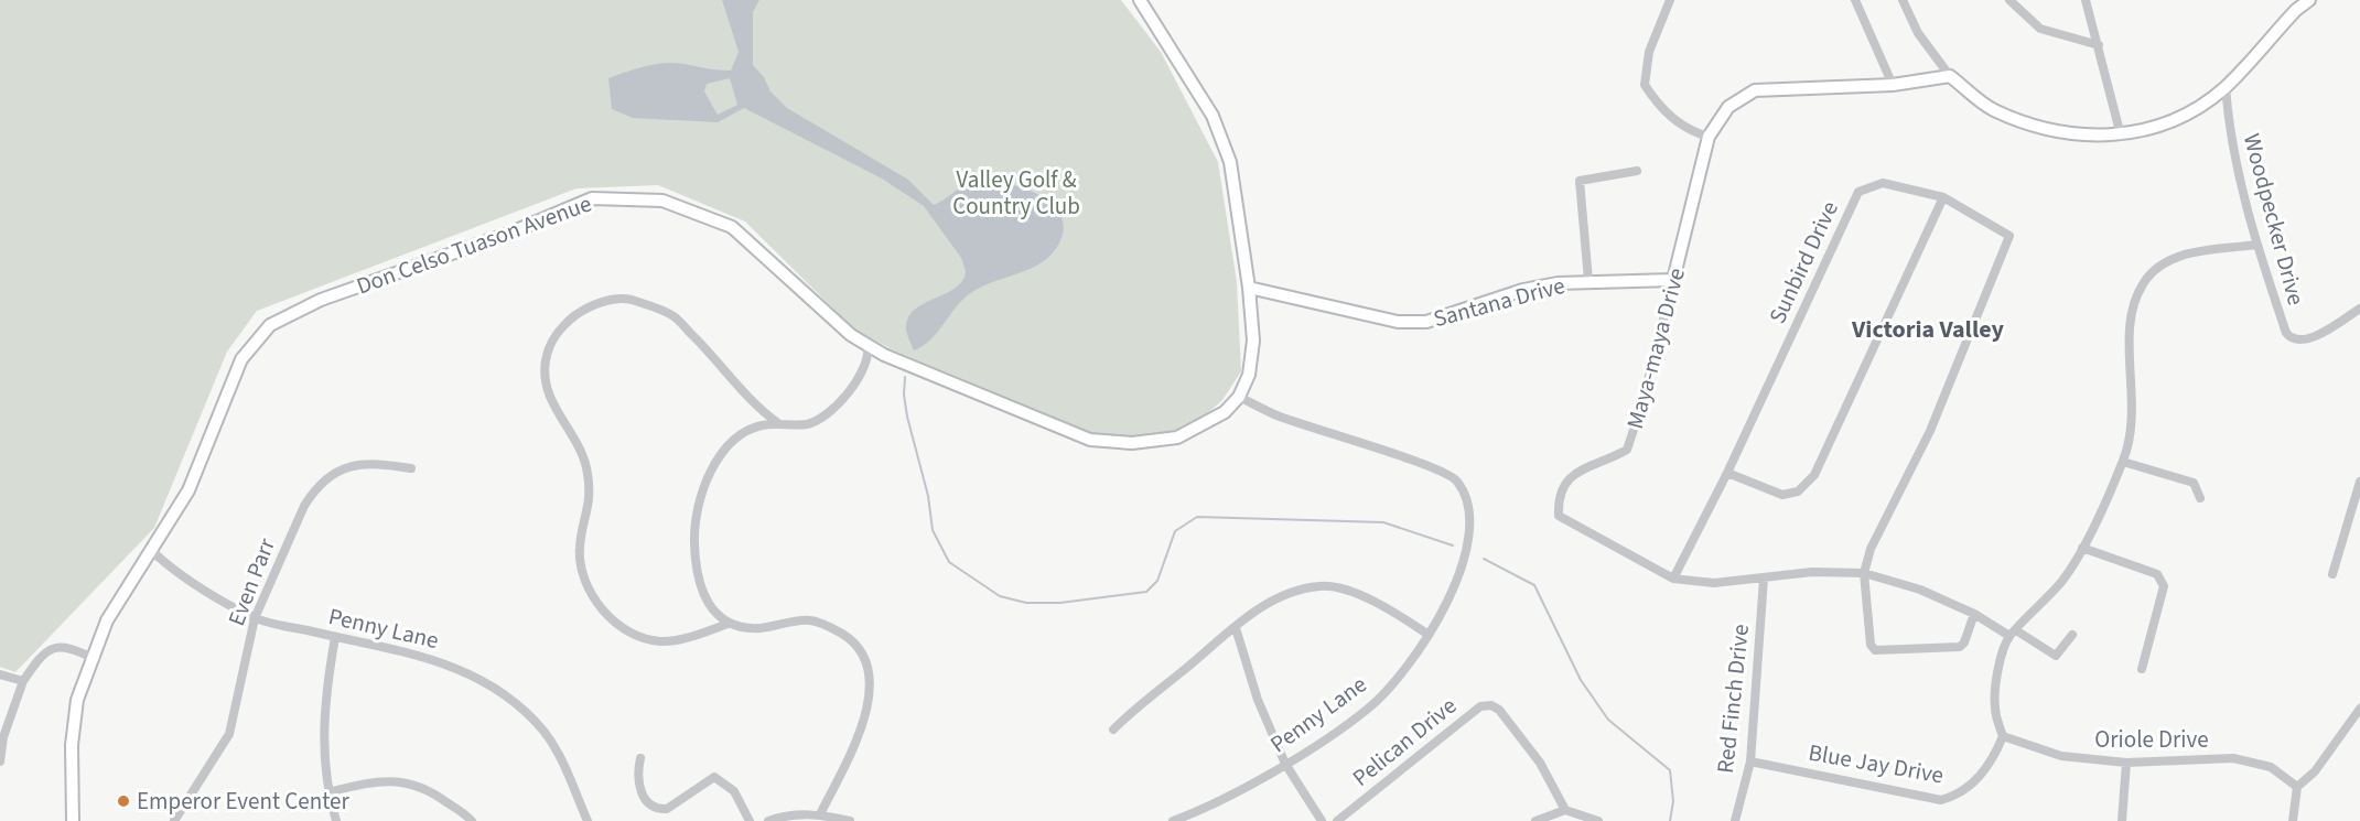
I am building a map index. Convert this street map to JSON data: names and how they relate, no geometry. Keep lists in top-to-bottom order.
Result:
{
  "streets": {
    "street": [
      "Woodpecker Drive",
      "Don Celso Tuason Avenue",
      "Sunbird Drive",
      "Santana Drive",
      "Maya-maya Drive",
      "Even Parr",
      "Penny Lane",
      "Red Finch Drive",
      "Oriole Drive",
      "Pelican Drive",
      "Blue Jay Drive"
    ]
  },
  "crossings": [
    ["Don Celso Tuason Avenue", "Penny Lane"],
    ["Sunbird Drive", "Maya-maya Drive"],
    ["Santana Drive", "Maya-maya Drive"],
    ["Maya-maya Drive", "Red Finch Drive"],
    ["Even Parr", "Penny Lane"],
    ["Red Finch Drive", "Blue Jay Drive"],
    ["Oriole Drive", "Blue Jay Drive"]
  ],
  "districts": ["Victoria Valley"],
  "parks": ["Valley Golf & Country Club"],
  "places": ["Emperor Event Center"]
}
